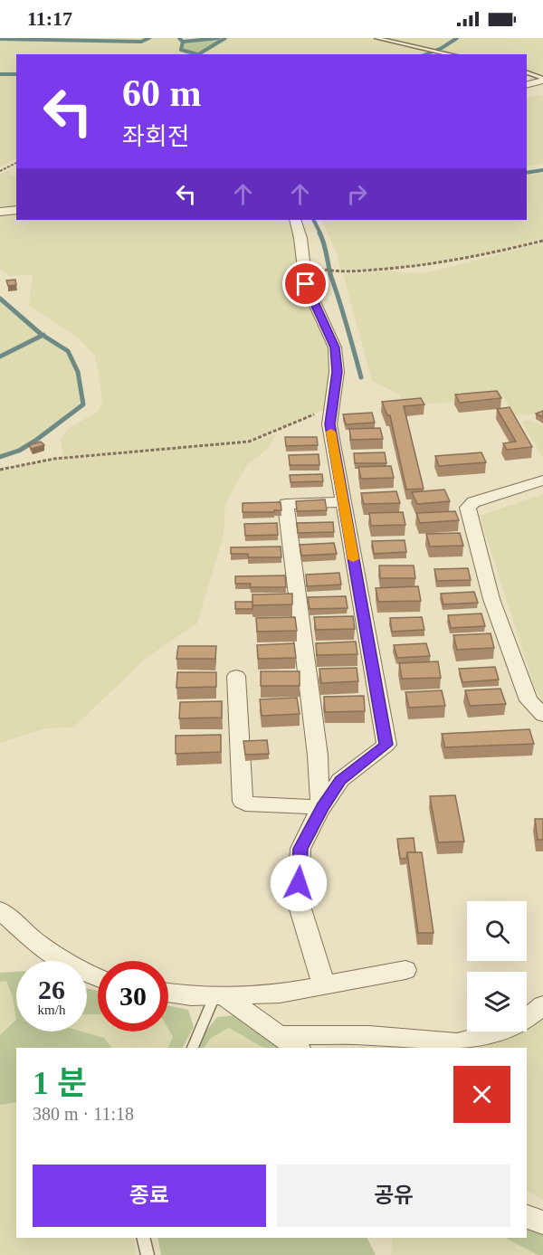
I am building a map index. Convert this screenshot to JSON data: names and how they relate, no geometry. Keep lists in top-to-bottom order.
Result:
{
  "page": {
    "status": "11:17",
    "turn": ["60 m", "좌회전"],
    "speed": "26 km/h",
    "limit": "30",
    "heading": ["1 분", "380 m · 11:18"],
    "buttons": ["종료", "공유"]
  }
}
